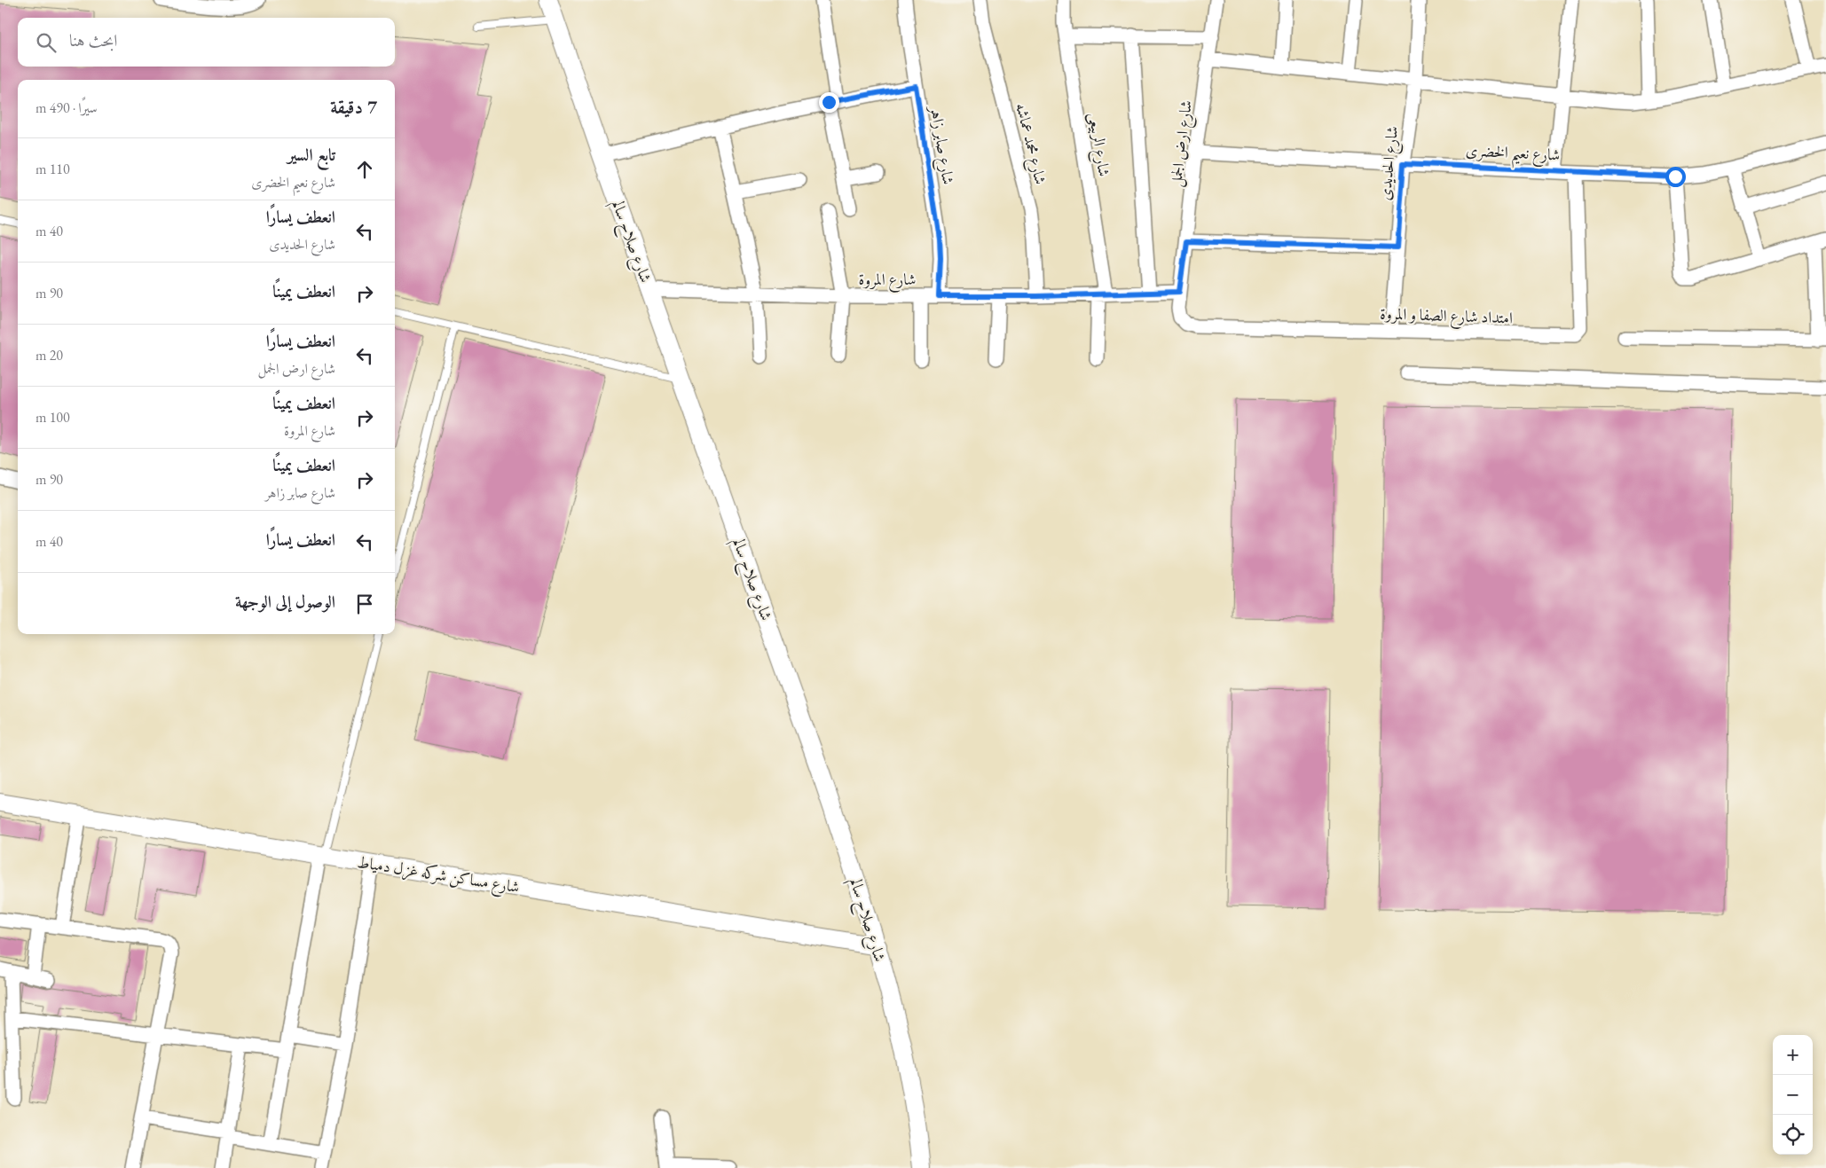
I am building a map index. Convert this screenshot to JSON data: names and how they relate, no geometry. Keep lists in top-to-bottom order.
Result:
{
  "streets": {
    "street": [
      "شارع محمد عماشه",
      "شارع ارض الجمل",
      "شارع الربيعى",
      "شارع صابر زاهر",
      "شارع نعيم الخضرى",
      "شارع الحديدى",
      "شارع صلاح سالم",
      "شارع المروة",
      "امتداد شارع الصفا و المروة",
      "شارع مساكن شركه غزل دمياط"
    ]
  },
  "crossings": [
    ["شارع محمد عماشه", "شارع المروة"],
    ["شارع ارض الجمل", "شارع نعيم الخضرى"],
    ["شارع ارض الجمل", "شارع المروة"],
    ["شارع ارض الجمل", "امتداد شارع الصفا و المروة"],
    ["شارع الربيعى", "شارع المروة"],
    ["شارع صابر زاهر", "شارع المروة"],
    ["شارع نعيم الخضرى", "شارع الحديدى"],
    ["شارع نعيم الخضرى", "امتداد شارع الصفا و المروة"],
    ["شارع الحديدى", "امتداد شارع الصفا و المروة"],
    ["شارع صلاح سالم", "شارع المروة"],
    ["شارع صلاح سالم", "شارع مساكن شركه غزل دمياط"],
    ["شارع المروة", "امتداد شارع الصفا و المروة"]
  ],
  "page": {
    "search": "ابحث هنا",
    "heading": ["7 دقيقة", "سيرًا · 490 m"],
    "list": [
      ["تابع السير", "شارع نعيم الخضرى", "110 m"],
      ["انعطف يسارًا", "شارع الحديدى", "40 m"],
      ["انعطف يمينًا", "90 m"],
      ["انعطف يسارًا", "شارع ارض الجمل", "20 m"],
      ["انعطف يمينًا", "شارع المروة", "100 m"],
      ["انعطف يمينًا", "شارع صابر زاهر", "90 m"],
      ["انعطف يسارًا", "40 m"],
      "الوصول إلى الوجهة"
    ],
    "map_buttons": ["+", "−"]
  }
}
